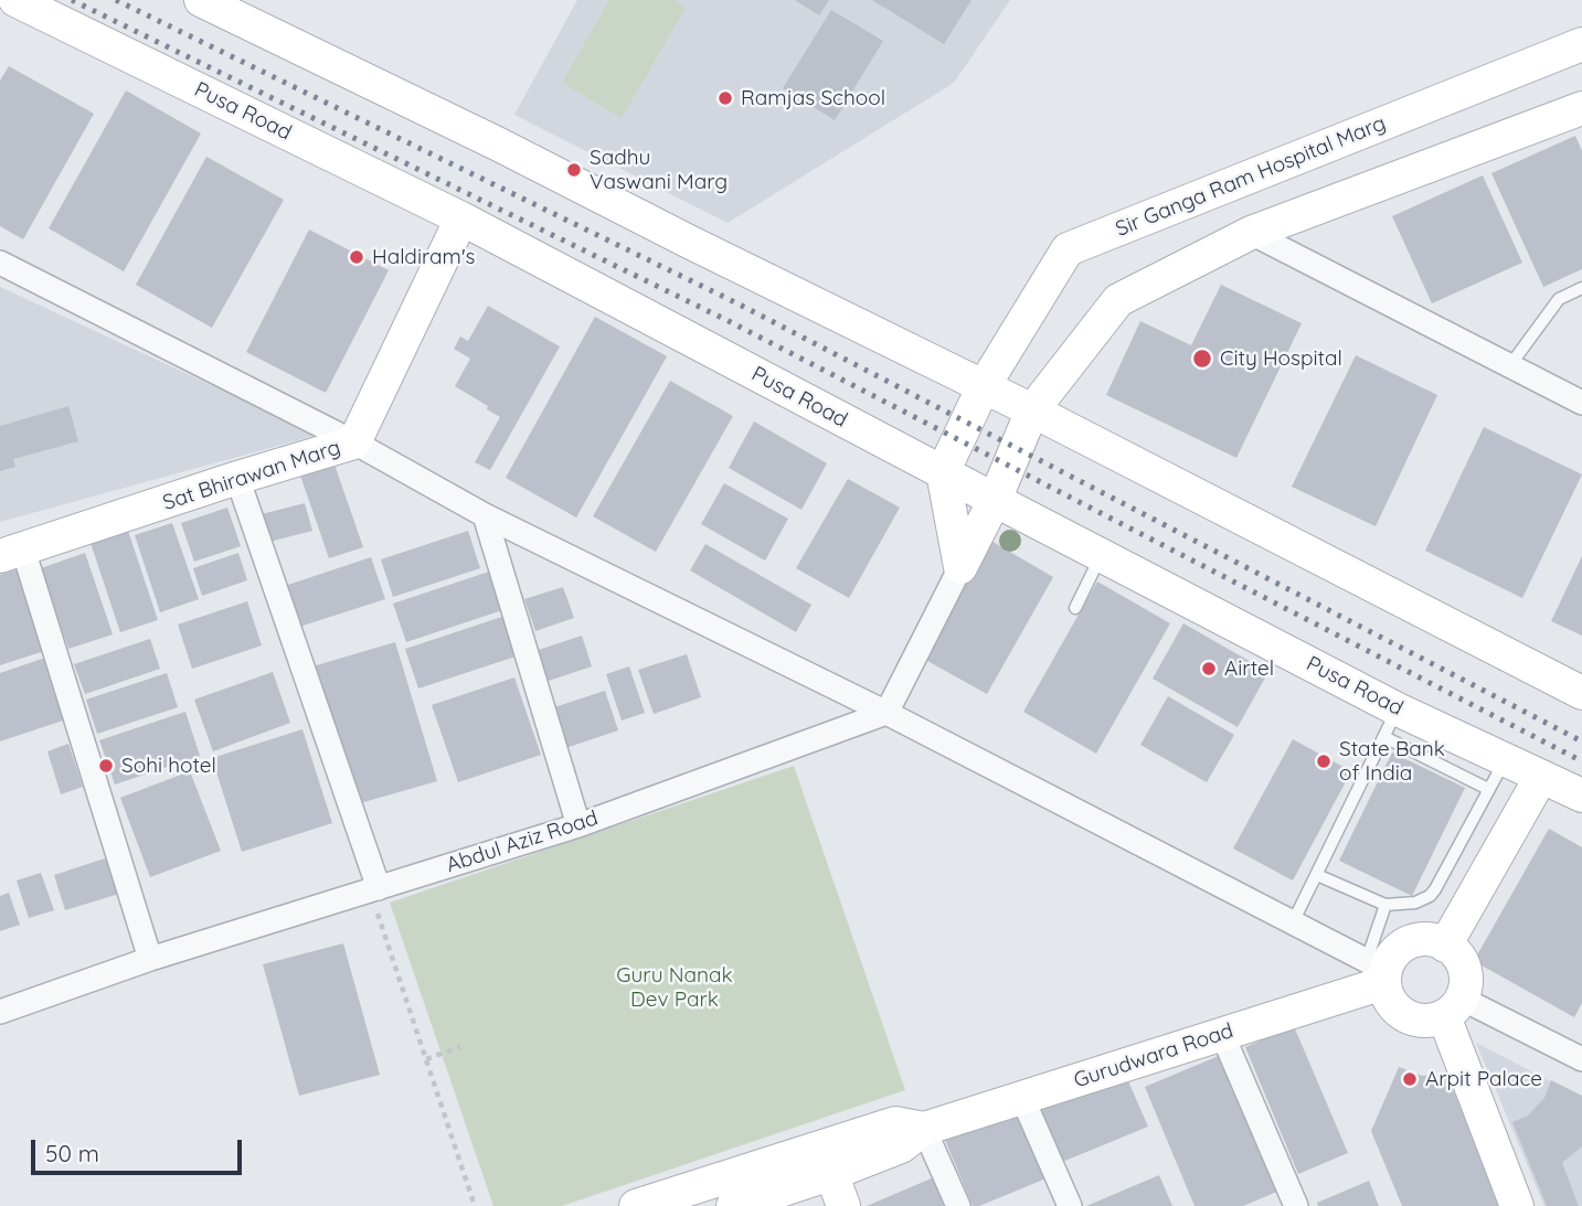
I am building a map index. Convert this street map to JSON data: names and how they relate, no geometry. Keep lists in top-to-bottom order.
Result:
{
  "streets": {
    "street": [
      "Pusa Road",
      "Sir Ganga Ram Hospital Marg",
      "Sat Bhirawan Marg",
      "Abdul Aziz Road",
      "Gurudwara Road"
    ]
  },
  "crossings": [
    ["Pusa Road", "Sat Bhirawan Marg"]
  ],
  "parks": ["Guru Nanak Dev Park"],
  "places": [
    "Ramjas School",
    "Sadhu Vaswani Marg",
    "Haldiram's",
    "City Hospital",
    "Airtel",
    "State Bank of India",
    "Sohi hotel",
    "Arpit Palace"
  ],
  "scale_bar": "50 m"
}
